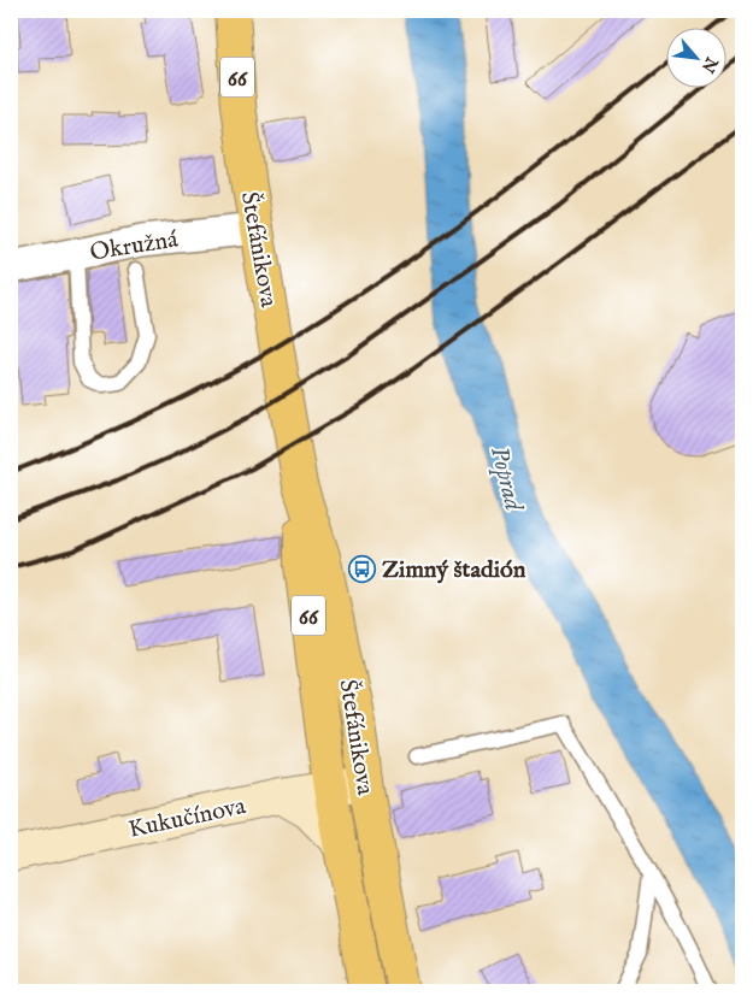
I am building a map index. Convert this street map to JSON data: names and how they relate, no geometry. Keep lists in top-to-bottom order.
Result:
{
  "streets": {
    "main road": ["66", "Štefánikova"],
    "street": ["Okružná", "Kukučínova"]
  },
  "crossings": [
    ["Okružná", "Štefánikova"],
    ["Štefánikova", "Kukučínova"]
  ],
  "water": ["Poprad"],
  "places": {
    "bus stop": ["Zimný štadión"]
  },
  "north": "bottom right"
}
